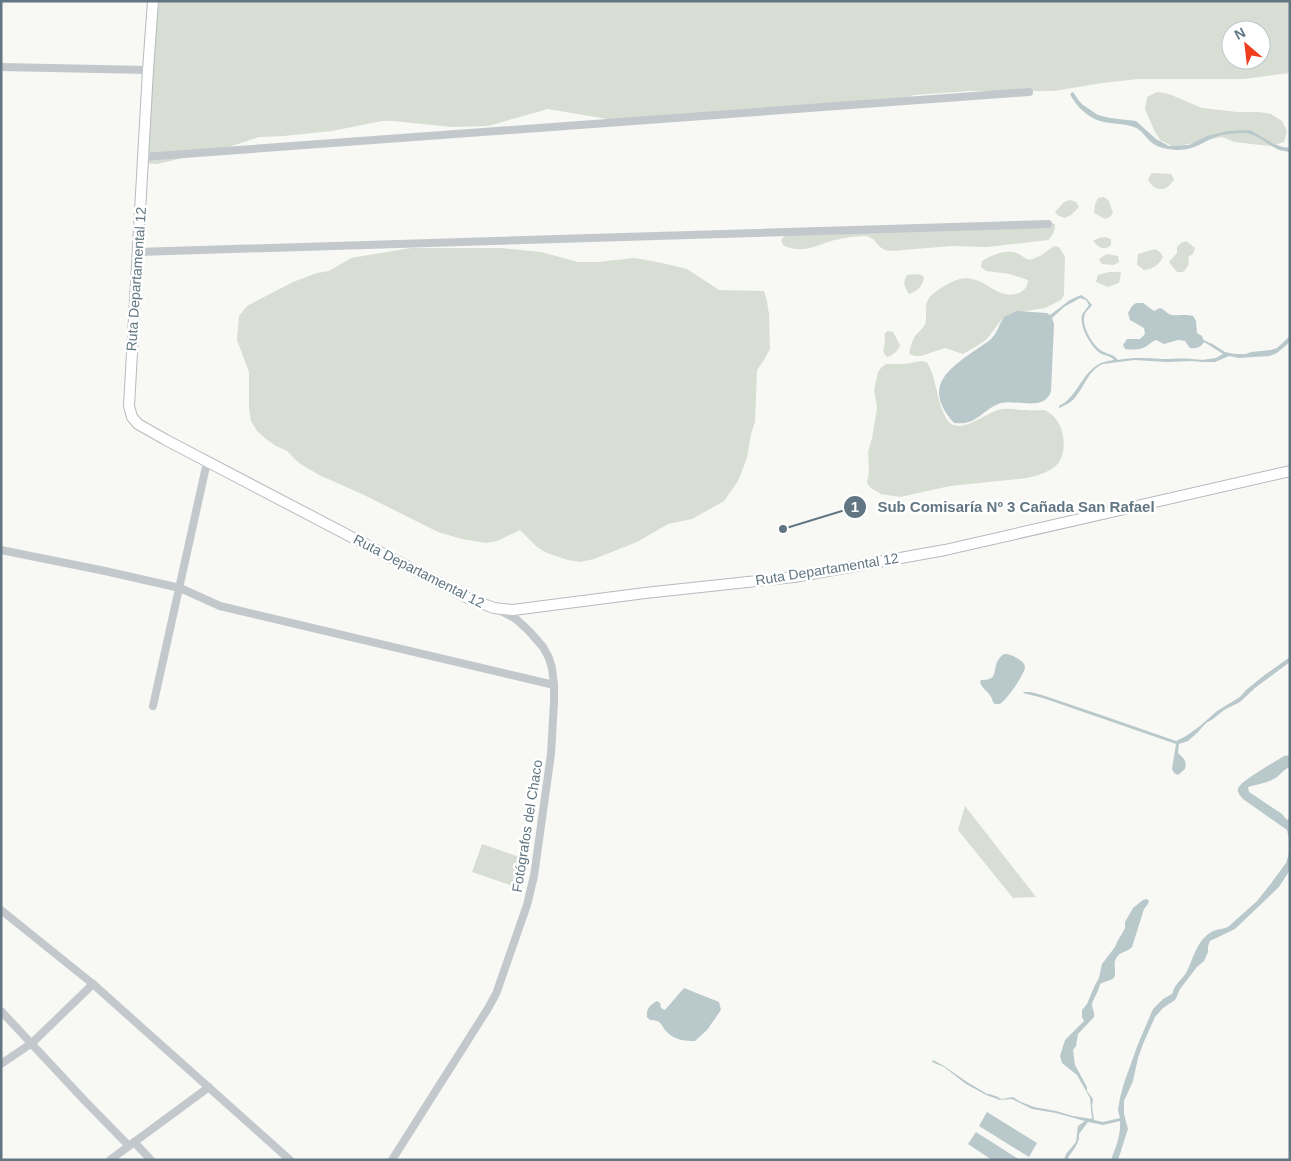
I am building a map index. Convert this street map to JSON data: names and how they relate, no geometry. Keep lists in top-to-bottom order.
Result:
{
  "streets": {
    "main road": ["Ruta Departamental 12"],
    "street": ["Fotógrafos del Chaco"]
  },
  "crossings": [
    ["Ruta Departamental 12", "Fotógrafos del Chaco"]
  ],
  "places": ["Sub Comisaría Nº 3 Cañada San Rafael"],
  "north": "top left"
}
